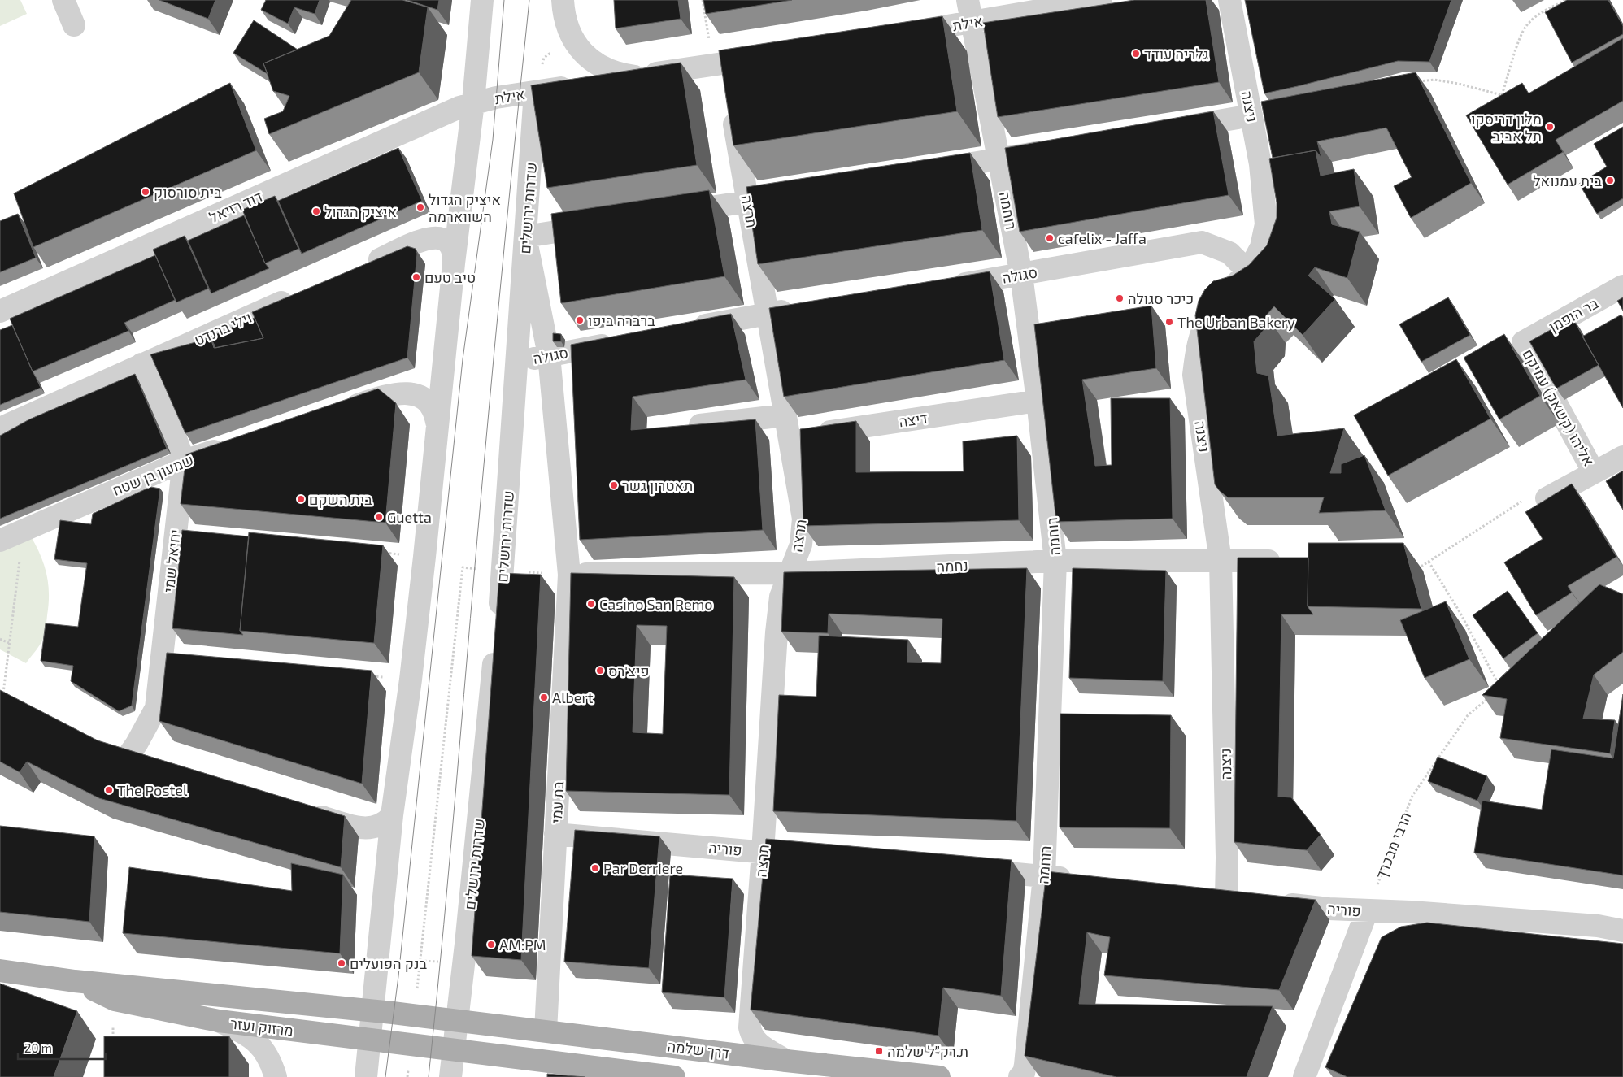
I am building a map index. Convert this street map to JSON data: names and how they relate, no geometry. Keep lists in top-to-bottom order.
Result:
{
  "streets": {
    "main road": ["מרזוק ועזר", "דרך שלמה"],
    "street": [
      "אילת",
      "ניצנה",
      "דוד רזיאל",
      "שדרות ירושלים",
      "רוחמה",
      "תרצה",
      "סגולה",
      "בר הופמן",
      "וילי ברנדט",
      "אליהו (קשאק) עמיקם",
      "דיצה",
      "שמעון בן שטח",
      "יחיאל שמי",
      "נחמה",
      "בת עמי",
      "פוריה"
    ],
    "path": ["הרבי מבכרך"]
  },
  "crossings": [
    ["אילת", "דוד רזיאל"],
    ["אילת", "שדרות ירושלים"],
    ["אילת", "רוחמה"],
    ["ניצנה", "סגולה"],
    ["ניצנה", "נחמה"],
    ["שדרות ירושלים", "סגולה"],
    ["שדרות ירושלים", "בת עמי"],
    ["שדרות ירושלים", "מרזוק ועזר"],
    ["שדרות ירושלים", "דרך שלמה"],
    ["רוחמה", "סגולה"],
    ["רוחמה", "דיצה"],
    ["רוחמה", "נחמה"],
    ["תרצה", "דיצה"],
    ["תרצה", "נחמה"],
    ["תרצה", "פוריה"],
    ["תרצה", "דרך שלמה"],
    ["סגולה", "בת עמי"],
    ["בר הופמן", "אליהו (קשאק) עמיקם"],
    ["וילי ברנדט", "יחיאל שמי"],
    ["שמעון בן שטח", "יחיאל שמי"],
    ["נחמה", "בת עמי"],
    ["בת עמי", "פוריה"],
    ["בת עמי", "דרך שלמה"],
    ["הרבי מבכרך", "פוריה"],
    ["מרזוק ועזר", "דרך שלמה"]
  ],
  "places": {
    "other": [
      "גלריה עודד",
      "מלון דריסקו תל אביב",
      "בית עמנואל",
      "בית סורסוק",
      "איציק הגדול השווארמה",
      "איציק הגדול",
      "cafelix - Jaffa",
      "טיב טעם",
      "כיכר סגולה",
      "ברברה ביפו",
      "The Urban Bakery",
      "תאטרון גשר",
      "בית השקם",
      "Guetta",
      "Casino San Remo",
      "פיצ'רס",
      "Albert",
      "The Postel",
      "Par Derriere",
      "AM:PM",
      "בנק הפועלים"
    ],
    "transit": ["ת.רק״ל שלמה"]
  },
  "scale_bar": "20 m"
}
